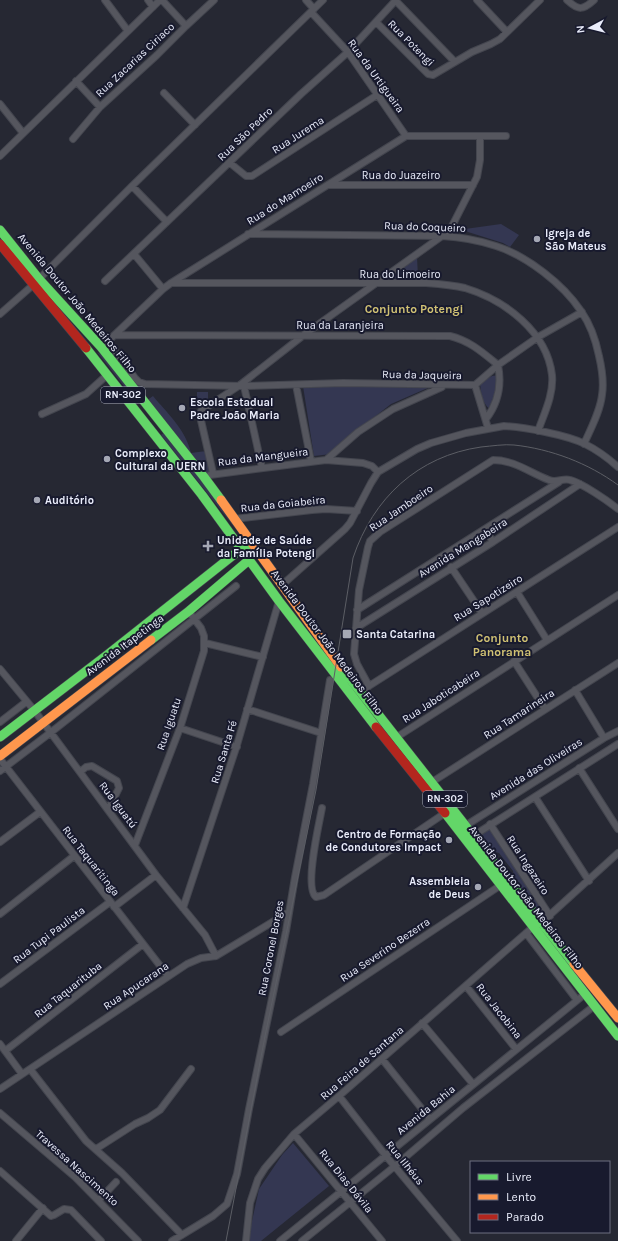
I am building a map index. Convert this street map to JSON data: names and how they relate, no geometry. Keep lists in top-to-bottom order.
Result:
{
  "streets": {
    "main road": ["Avenida Doutor João Medeiros Filho", "RN-302", "Avenida Itapetinga"],
    "street": [
      "Rua Potengi",
      "Rua Zacarias Ciriaco",
      "Rua da Urtigueira",
      "Rua São Pedro",
      "Rua Jurema",
      "Rua do Juazeiro",
      "Rua do Mamoeiro",
      "Rua do Coqueiro",
      "Rua do Limoeiro",
      "Rua da Laranjeira",
      "Rua da Jaqueira",
      "Rua da Mangueira",
      "Rua da Goiabeira",
      "Rua Jamboeiro",
      "Avenida Mangabeira",
      "Rua Sapotizeiro",
      "Rua Jaboticabeira",
      "Rua Tamarineira",
      "Rua Iguatu",
      "Rua Santa Fé",
      "Avenida das Oliveiras",
      "Rua Iguatú",
      "Rua Taquaritinga",
      "Rua Ingazeiro",
      "Rua Tupi Paulista",
      "Rua Coronel Borges",
      "Rua Severino Bezerra",
      "Rua Apucarana",
      "Rua Taquarituba",
      "Rua Jacobina",
      "Rua Feira de Santana",
      "Avenida Bahia",
      "Rua Ilhéus",
      "Travessa Nascimento",
      "Rua Dias Dávila"
    ]
  },
  "crossings": [
    ["Rua Potengi", "Rua São Pedro"],
    ["Rua da Urtigueira", "Rua São Pedro"],
    ["Rua da Urtigueira", "Rua Jurema"],
    ["Rua da Urtigueira", "Rua do Mamoeiro"],
    ["Rua São Pedro", "Rua Jurema"],
    ["Rua do Juazeiro", "Rua do Mamoeiro"],
    ["Rua do Mamoeiro", "Rua do Coqueiro"],
    ["Rua do Mamoeiro", "Rua do Limoeiro"],
    ["Rua do Mamoeiro", "Avenida Doutor João Medeiros Filho"],
    ["Rua do Mamoeiro", "Rua da Laranjeira"],
    ["Rua do Mamoeiro", "Rua da Jaqueira"],
    ["Rua do Coqueiro", "Rua da Jaqueira"],
    ["Rua do Limoeiro", "Rua da Jaqueira"],
    ["Avenida Doutor João Medeiros Filho", "Rua da Mangueira"],
    ["Avenida Doutor João Medeiros Filho", "Rua da Goiabeira"],
    ["Avenida Doutor João Medeiros Filho", "Avenida Itapetinga"],
    ["Avenida Doutor João Medeiros Filho", "Rua Jaboticabeira"],
    ["Avenida Doutor João Medeiros Filho", "Rua Tamarineira"],
    ["Avenida Doutor João Medeiros Filho", "Rua Iguatu"],
    ["Avenida Doutor João Medeiros Filho", "Rua Santa Fé"],
    ["Avenida Doutor João Medeiros Filho", "Avenida das Oliveiras"],
    ["Avenida Doutor João Medeiros Filho", "Rua Severino Bezerra"],
    ["Avenida Doutor João Medeiros Filho", "Rua Feira de Santana"],
    ["Avenida Doutor João Medeiros Filho", "Avenida Bahia"],
    ["Rua da Laranjeira", "Rua da Jaqueira"],
    ["Rua Jamboeiro", "Avenida Mangabeira"],
    ["Rua Jamboeiro", "Rua Sapotizeiro"],
    ["Avenida Itapetinga", "Rua Iguatu"],
    ["Avenida Itapetinga", "Rua Santa Fé"],
    ["Avenida Itapetinga", "Rua Iguatú"],
    ["Avenida Itapetinga", "Rua Taquaritinga"],
    ["Rua Iguatu", "Rua Santa Fé"],
    ["Rua Iguatu", "Rua Iguatú"],
    ["Rua Santa Fé", "Rua Iguatú"],
    ["Avenida das Oliveiras", "Rua Ingazeiro"],
    ["Rua Iguatú", "Rua Apucarana"],
    ["Rua Taquaritinga", "Rua Tupi Paulista"],
    ["Rua Taquaritinga", "Rua Apucarana"],
    ["Rua Taquaritinga", "Rua Taquarituba"],
    ["Rua Ingazeiro", "Rua Feira de Santana"],
    ["Rua Coronel Borges", "Rua Apucarana"],
    ["Rua Jacobina", "Rua Feira de Santana"],
    ["Rua Jacobina", "Avenida Bahia"],
    ["Rua Feira de Santana", "Rua Ilhéus"],
    ["Rua Feira de Santana", "Rua Dias Dávila"],
    ["Avenida Bahia", "Rua Ilhéus"],
    ["Avenida Bahia", "Rua Dias Dávila"]
  ],
  "districts": ["Conjunto Potengi", "Conjunto Panorama"],
  "places": {
    "other": [
      "Igreja de São Mateus",
      "Escola Estadual Padre João Maria",
      "Complexo Cultural da UERN",
      "Auditório",
      "Centro de Formação de Condutores Impact",
      "Assembleia de Deus"
    ],
    "health": ["Unidade de Saúde da Família Potengi"],
    "transit": ["Santa Catarina"]
  },
  "legend": ["Livre", "Lento", "Parado"],
  "north": "left"
}
